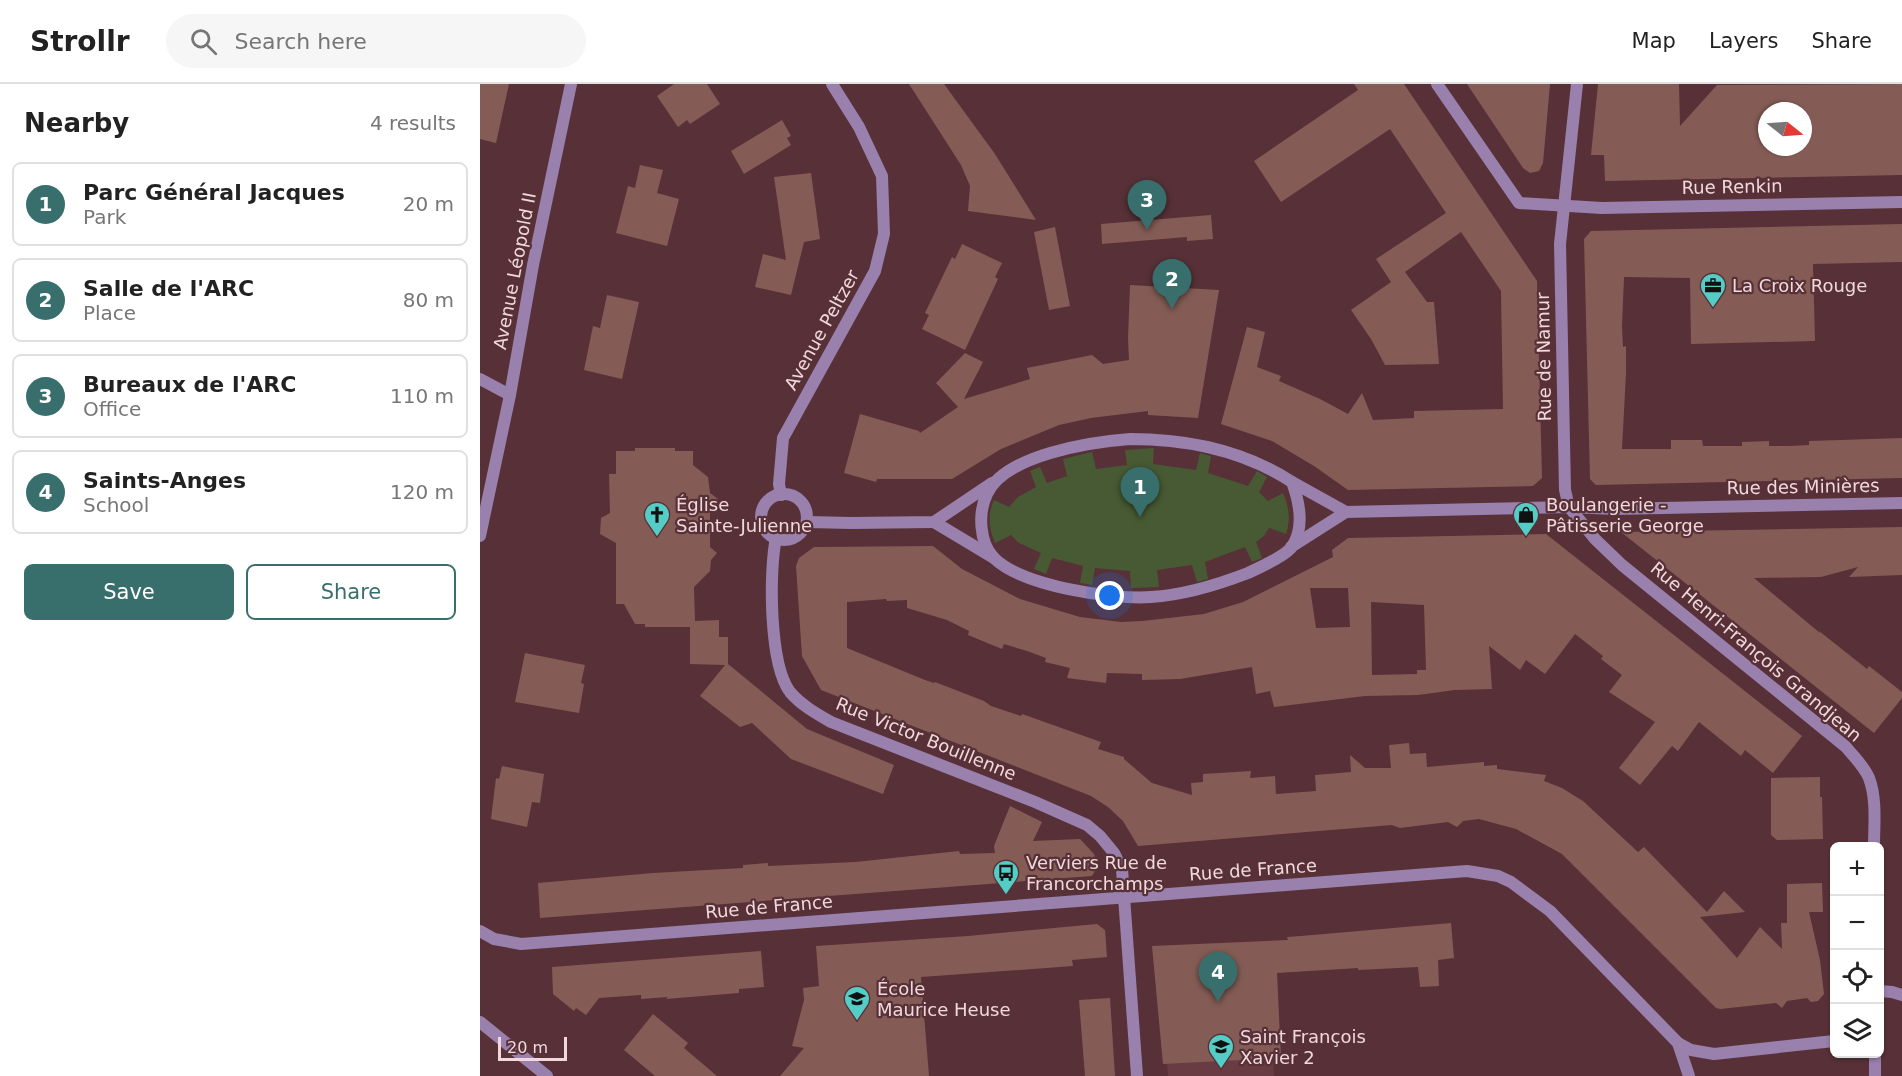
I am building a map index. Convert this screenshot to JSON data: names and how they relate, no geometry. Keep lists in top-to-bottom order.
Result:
{
  "streets": {
    "street": [
      "Rue Renkin",
      "Avenue Léopold II",
      "Avenue Peltzer",
      "Rue de Namur",
      "Rue des Minières",
      "Rue Henri-François Grandjean",
      "Rue Victor Bouillenne",
      "Rue de France"
    ]
  },
  "crossings": [
    ["Rue Renkin", "Rue de Namur"],
    ["Avenue Peltzer", "Rue Victor Bouillenne"],
    ["Rue de Namur", "Rue des Minières"],
    ["Rue de Namur", "Rue Henri-François Grandjean"],
    ["Rue des Minières", "Rue Henri-François Grandjean"],
    ["Rue Victor Bouillenne", "Rue de France"]
  ],
  "places": {
    "office": ["La Croix Rouge"],
    "church": ["Église Sainte-Julienne"],
    "shop": ["Boulangerie - Pâtisserie George"],
    "bus stop": ["Verviers Rue de Francorchamps"],
    "school or university": ["École Maurice Heuse", "Saint François Xavier 2"]
  },
  "scale_bar": "20 m",
  "north": "right",
  "page": {
    "header": "Strollr",
    "search": "Search here",
    "nav": ["Map", "Layers", "Share"],
    "heading": ["Nearby", "4 results"],
    "list": [
      {
        "mark": "1",
        "name": "Parc Général Jacques",
        "note": "Park",
        "value": "20 m"
      },
      {
        "mark": "2",
        "name": "Salle de l'ARC",
        "note": "Place",
        "value": "80 m"
      },
      {
        "mark": "3",
        "name": "Bureaux de l'ARC",
        "note": "Office",
        "value": "110 m"
      },
      {
        "mark": "4",
        "name": "Saints-Anges",
        "note": "School",
        "value": "120 m"
      }
    ],
    "pins": [
      "3",
      "2",
      "1",
      "4"
    ],
    "buttons": ["Save", "Share"],
    "map_buttons": ["+", "−"],
    "scale": "20 m"
  }
}
